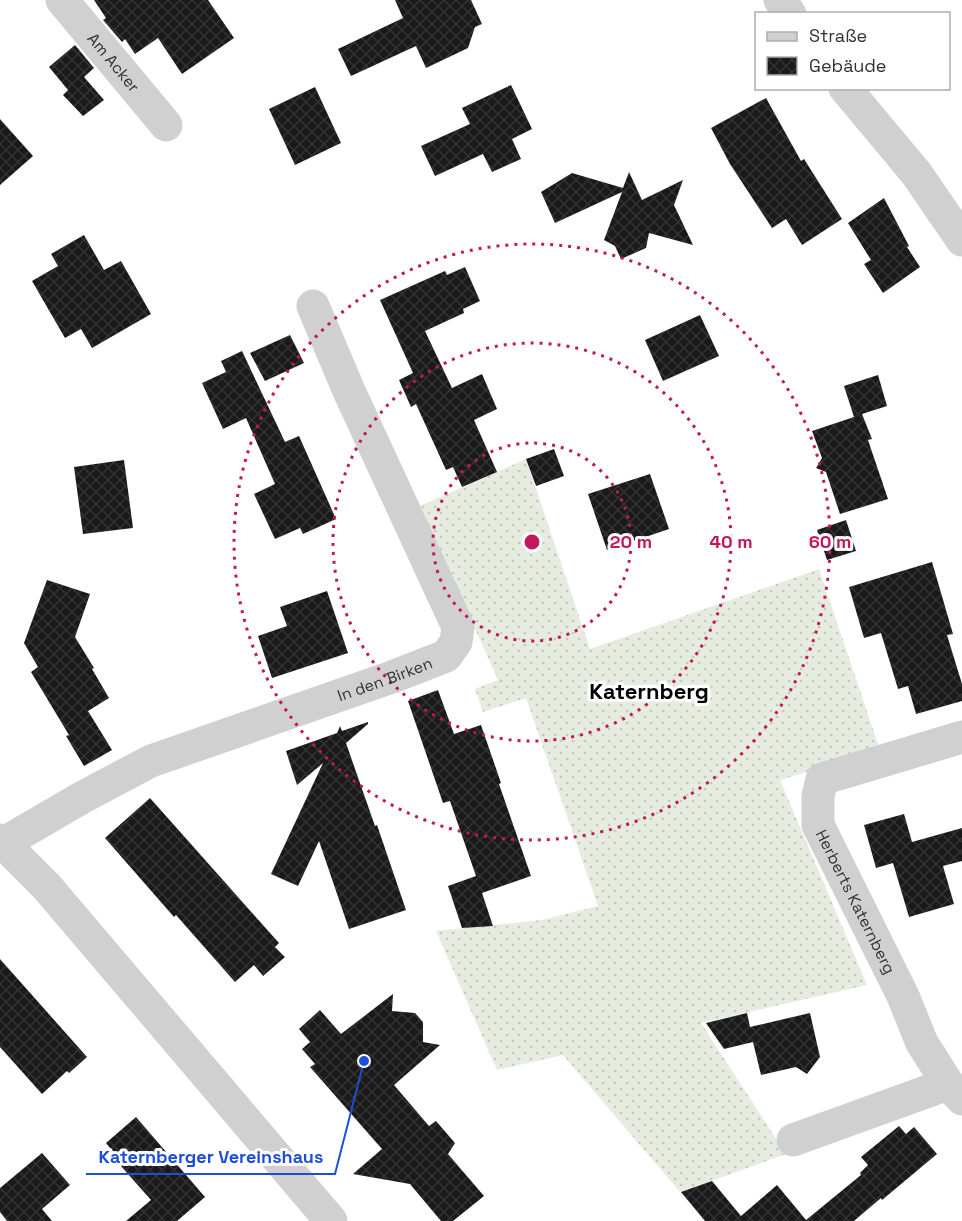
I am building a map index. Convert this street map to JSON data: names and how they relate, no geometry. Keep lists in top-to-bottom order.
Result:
{
  "streets": {
    "street": ["Am Acker", "In den Birken", "Herberts Katernberg"]
  },
  "districts": ["Katernberg"],
  "places": ["Katernberger Vereinshaus"],
  "legend": ["Straße", "Gebäude"],
  "rings": ["20 m", "40 m", "60 m"]
}
